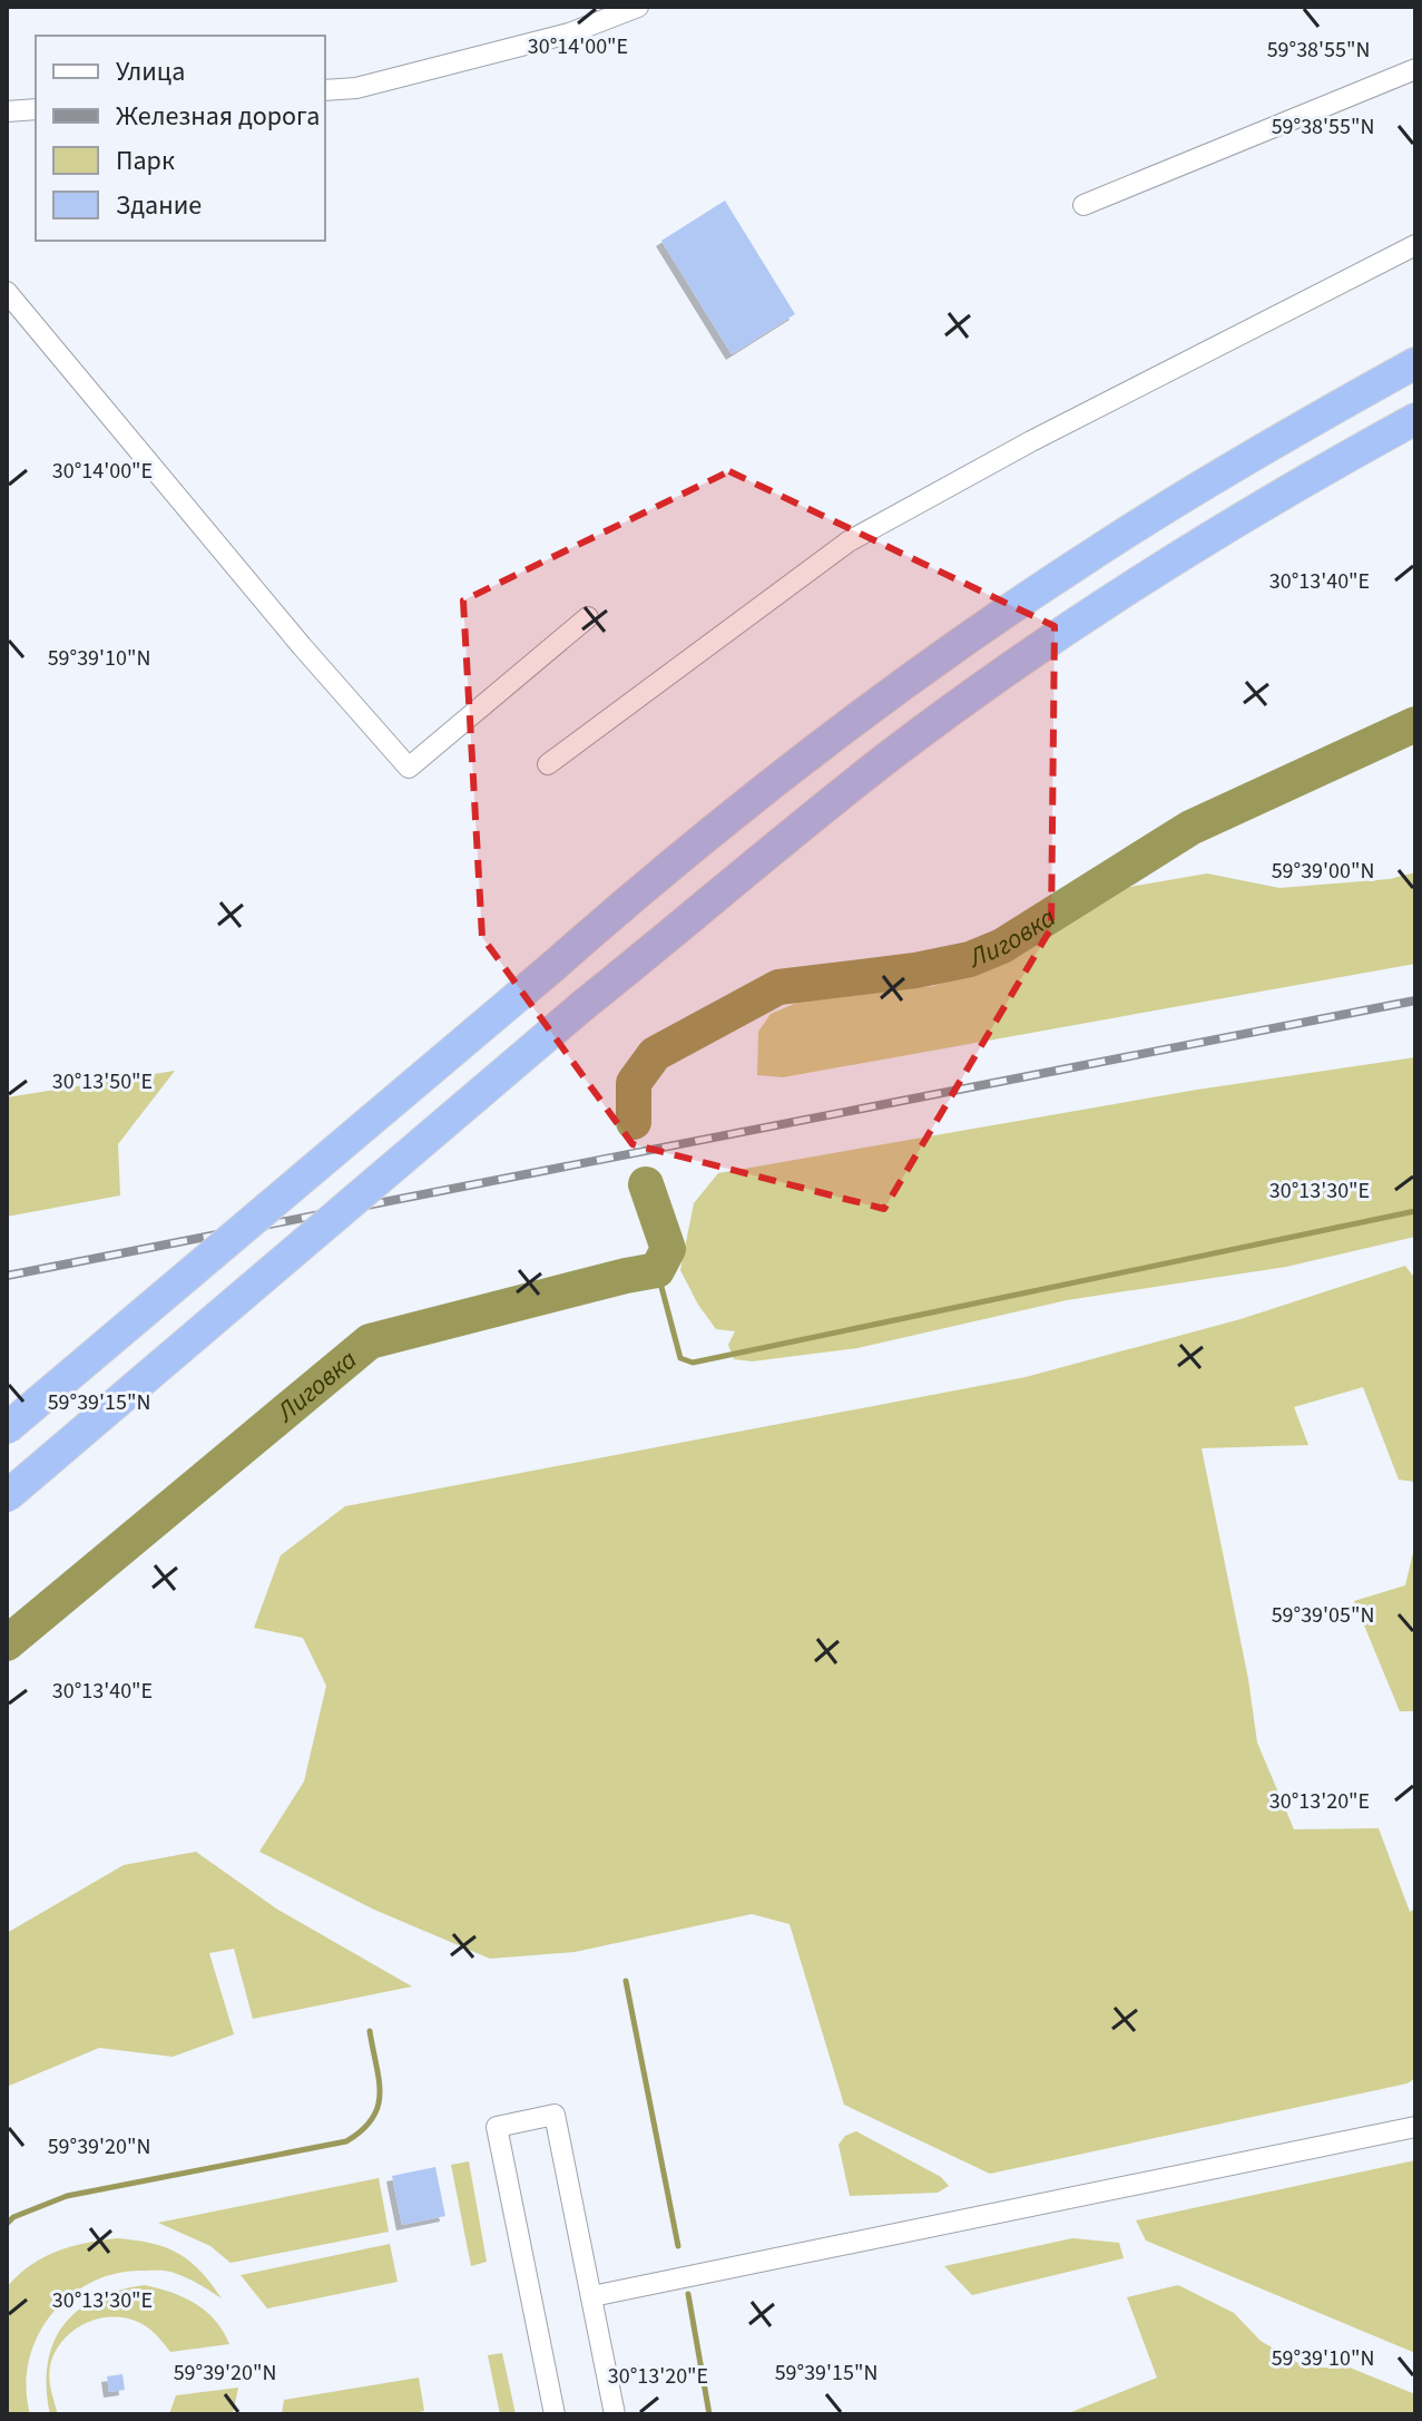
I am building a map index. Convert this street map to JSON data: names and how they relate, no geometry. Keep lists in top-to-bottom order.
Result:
{
  "water": ["Лиговка"],
  "legend": [
    "Улица",
    "Железная дорога",
    "Парк",
    "Здание"
  ],
  "coordinates": [
    "30°14'00\"E",
    "59°38'55\"N",
    "30°13'40\"E",
    "59°39'10\"N",
    "59°39'00\"N",
    "30°13'50\"E",
    "30°13'30\"E",
    "59°39'15\"N",
    "59°39'05\"N",
    "30°13'20\"E",
    "59°39'20\"N"
  ]
}
